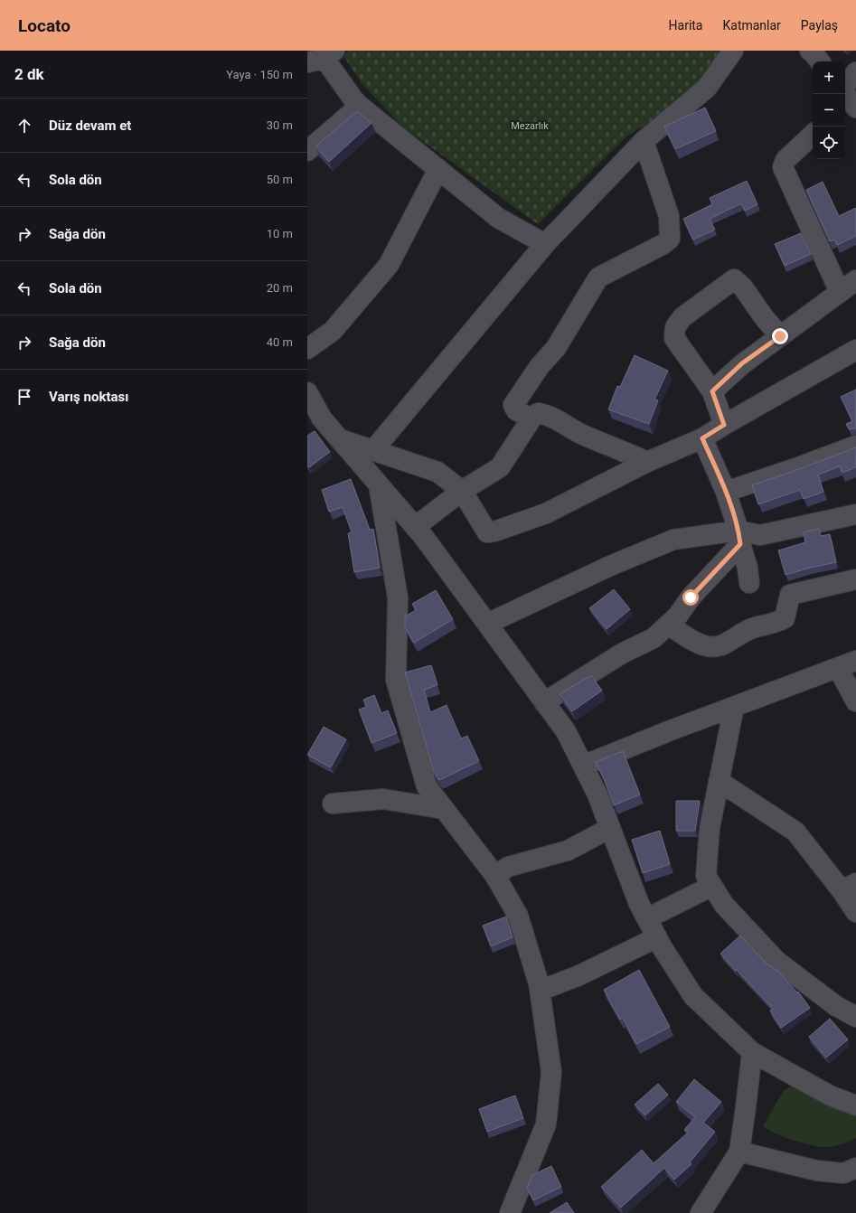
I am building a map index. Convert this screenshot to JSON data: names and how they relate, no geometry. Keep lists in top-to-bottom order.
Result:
{
  "parks": ["Mezarlık"],
  "page": {
    "header": "Locato",
    "nav": ["Harita", "Katmanlar", "Paylaş"],
    "heading": ["2 dk", "Yaya · 150 m"],
    "map_buttons": ["+", "−"],
    "list": [
      ["Düz devam et", "30 m"],
      ["Sola dön", "50 m"],
      ["Sağa dön", "10 m"],
      ["Sola dön", "20 m"],
      ["Sağa dön", "40 m"],
      "Varış noktası"
    ]
  }
}
